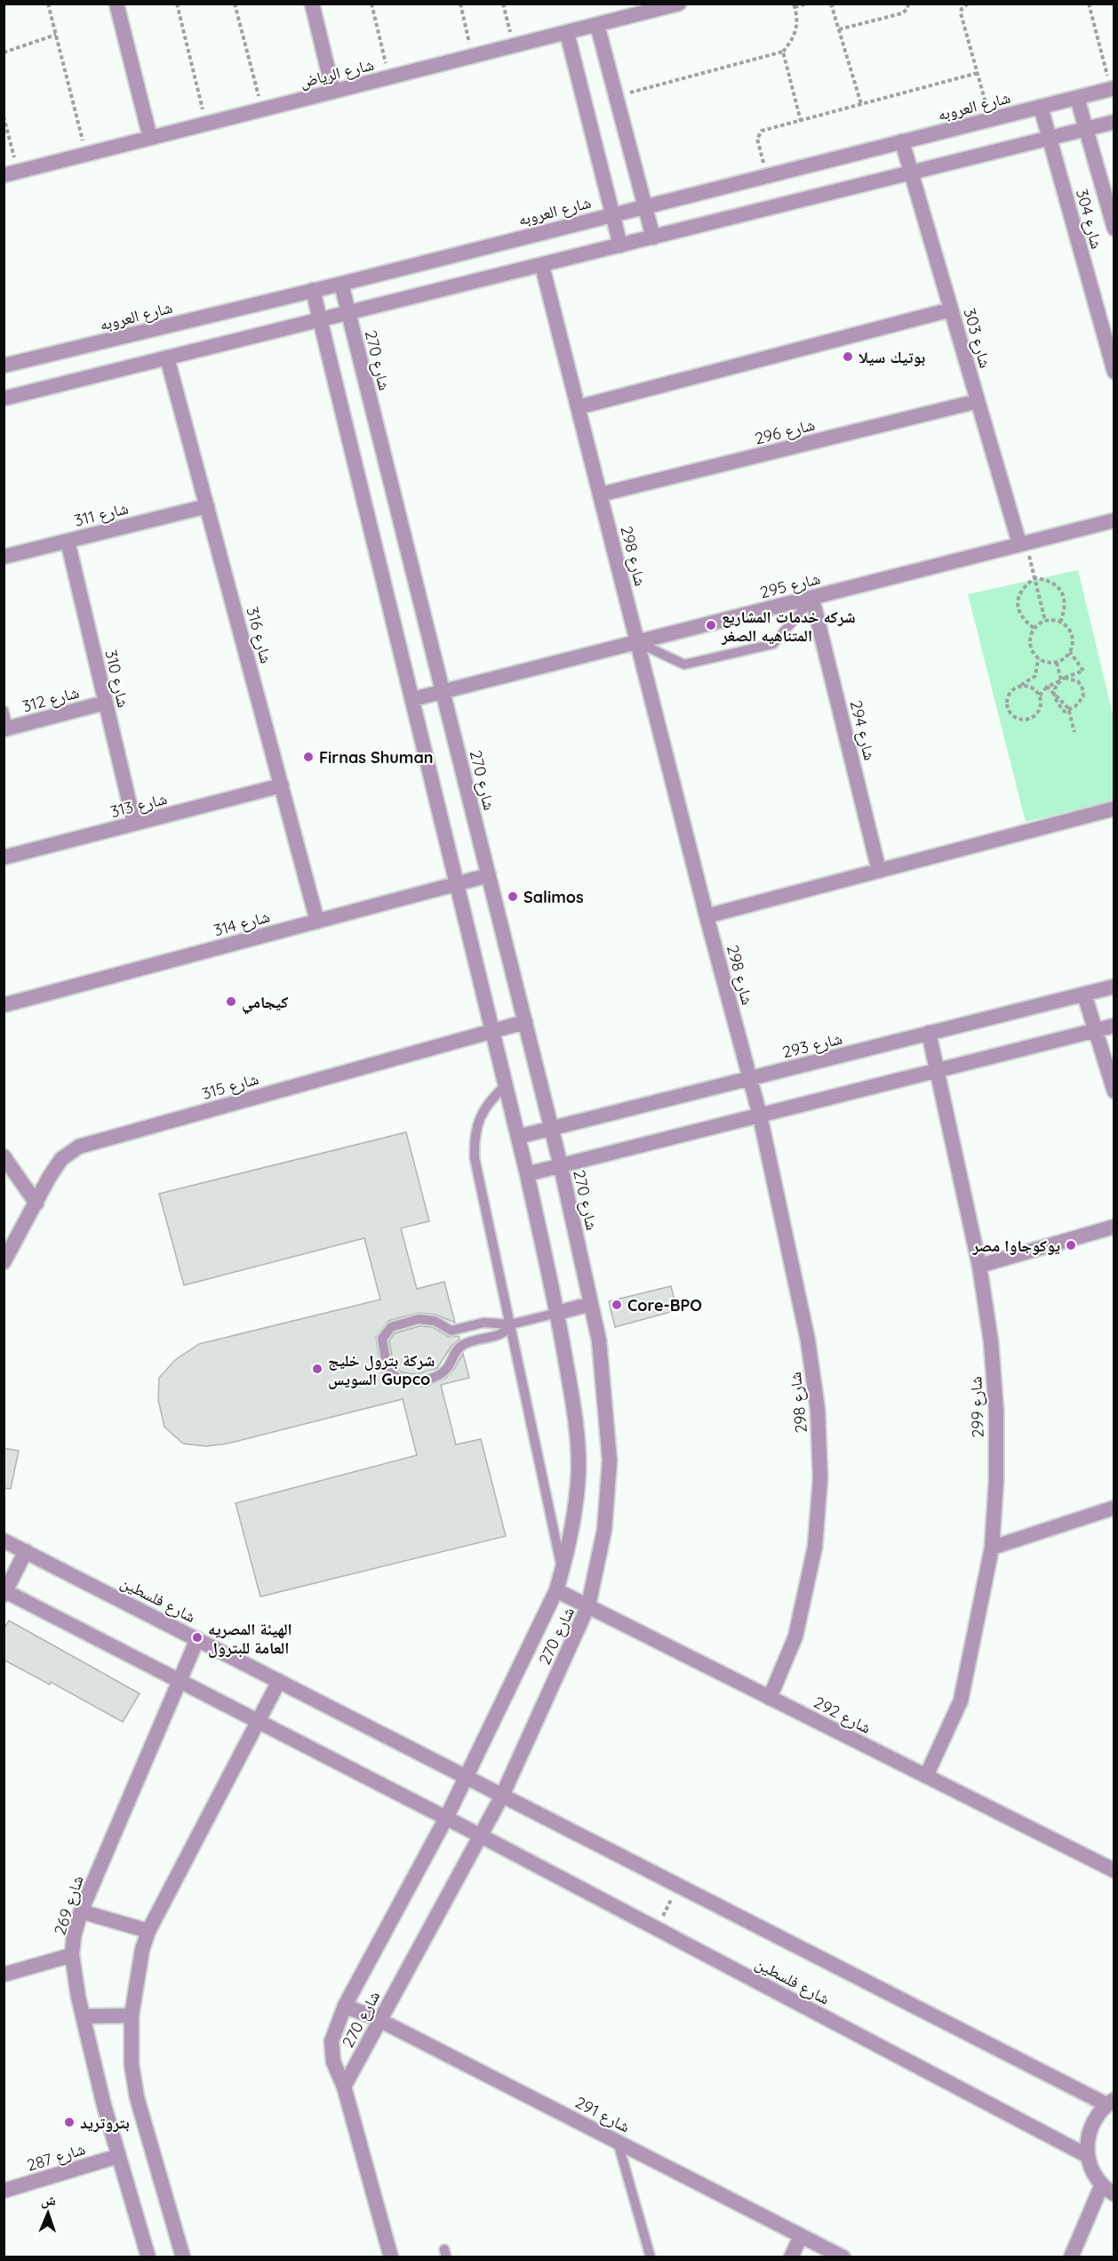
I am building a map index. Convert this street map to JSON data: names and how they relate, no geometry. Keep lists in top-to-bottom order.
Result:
{
  "streets": {
    "street": [
      "شارع الرياض",
      "شارع العروبه",
      "شارع 304",
      "شارع 303",
      "شارع 270",
      "شارع 296",
      "شارع 311",
      "شارع 298",
      "شارع 295",
      "شارع 316",
      "شارع 310",
      "شارع 312",
      "شارع 294",
      "شارع 313",
      "شارع 314",
      "شارع 293",
      "شارع 315",
      "شارع 299",
      "شارع فلسطين",
      "شارع 292",
      "شارع 269",
      "شارع 291",
      "شارع 287"
    ]
  },
  "crossings": [
    ["شارع العروبه", "شارع 304"],
    ["شارع العروبه", "شارع 303"],
    ["شارع العروبه", "شارع 270"],
    ["شارع 303", "شارع 296"],
    ["شارع 303", "شارع 295"],
    ["شارع 270", "شارع 295"],
    ["شارع 270", "شارع 314"],
    ["شارع 270", "شارع 293"],
    ["شارع 270", "شارع 315"],
    ["شارع 270", "شارع فلسطين"],
    ["شارع 270", "شارع 292"],
    ["شارع 270", "شارع 291"],
    ["شارع 296", "شارع 298"],
    ["شارع 311", "شارع 316"],
    ["شارع 311", "شارع 310"],
    ["شارع 298", "شارع 295"],
    ["شارع 298", "شارع 293"],
    ["شارع 298", "شارع 292"],
    ["شارع 295", "شارع 294"],
    ["شارع 316", "شارع 313"],
    ["شارع 316", "شارع 314"],
    ["شارع 310", "شارع 312"],
    ["شارع 310", "شارع 313"],
    ["شارع 293", "شارع 299"],
    ["شارع 299", "شارع 292"],
    ["شارع فلسطين", "شارع 269"],
    ["شارع 269", "شارع 287"]
  ],
  "places": [
    "بوتيك سيلا",
    "شركه خدمات المشاريع المتناهيه الصغر",
    "Firnas Shuman",
    "Salimos",
    "كيجامي",
    "يوكوجاوا مصر",
    "Core-BPO",
    "شركة بترول خليج السويس Gupco",
    "الهيئة المصريه العامة للبترول",
    "بتروتريد"
  ],
  "north": "top"
}
